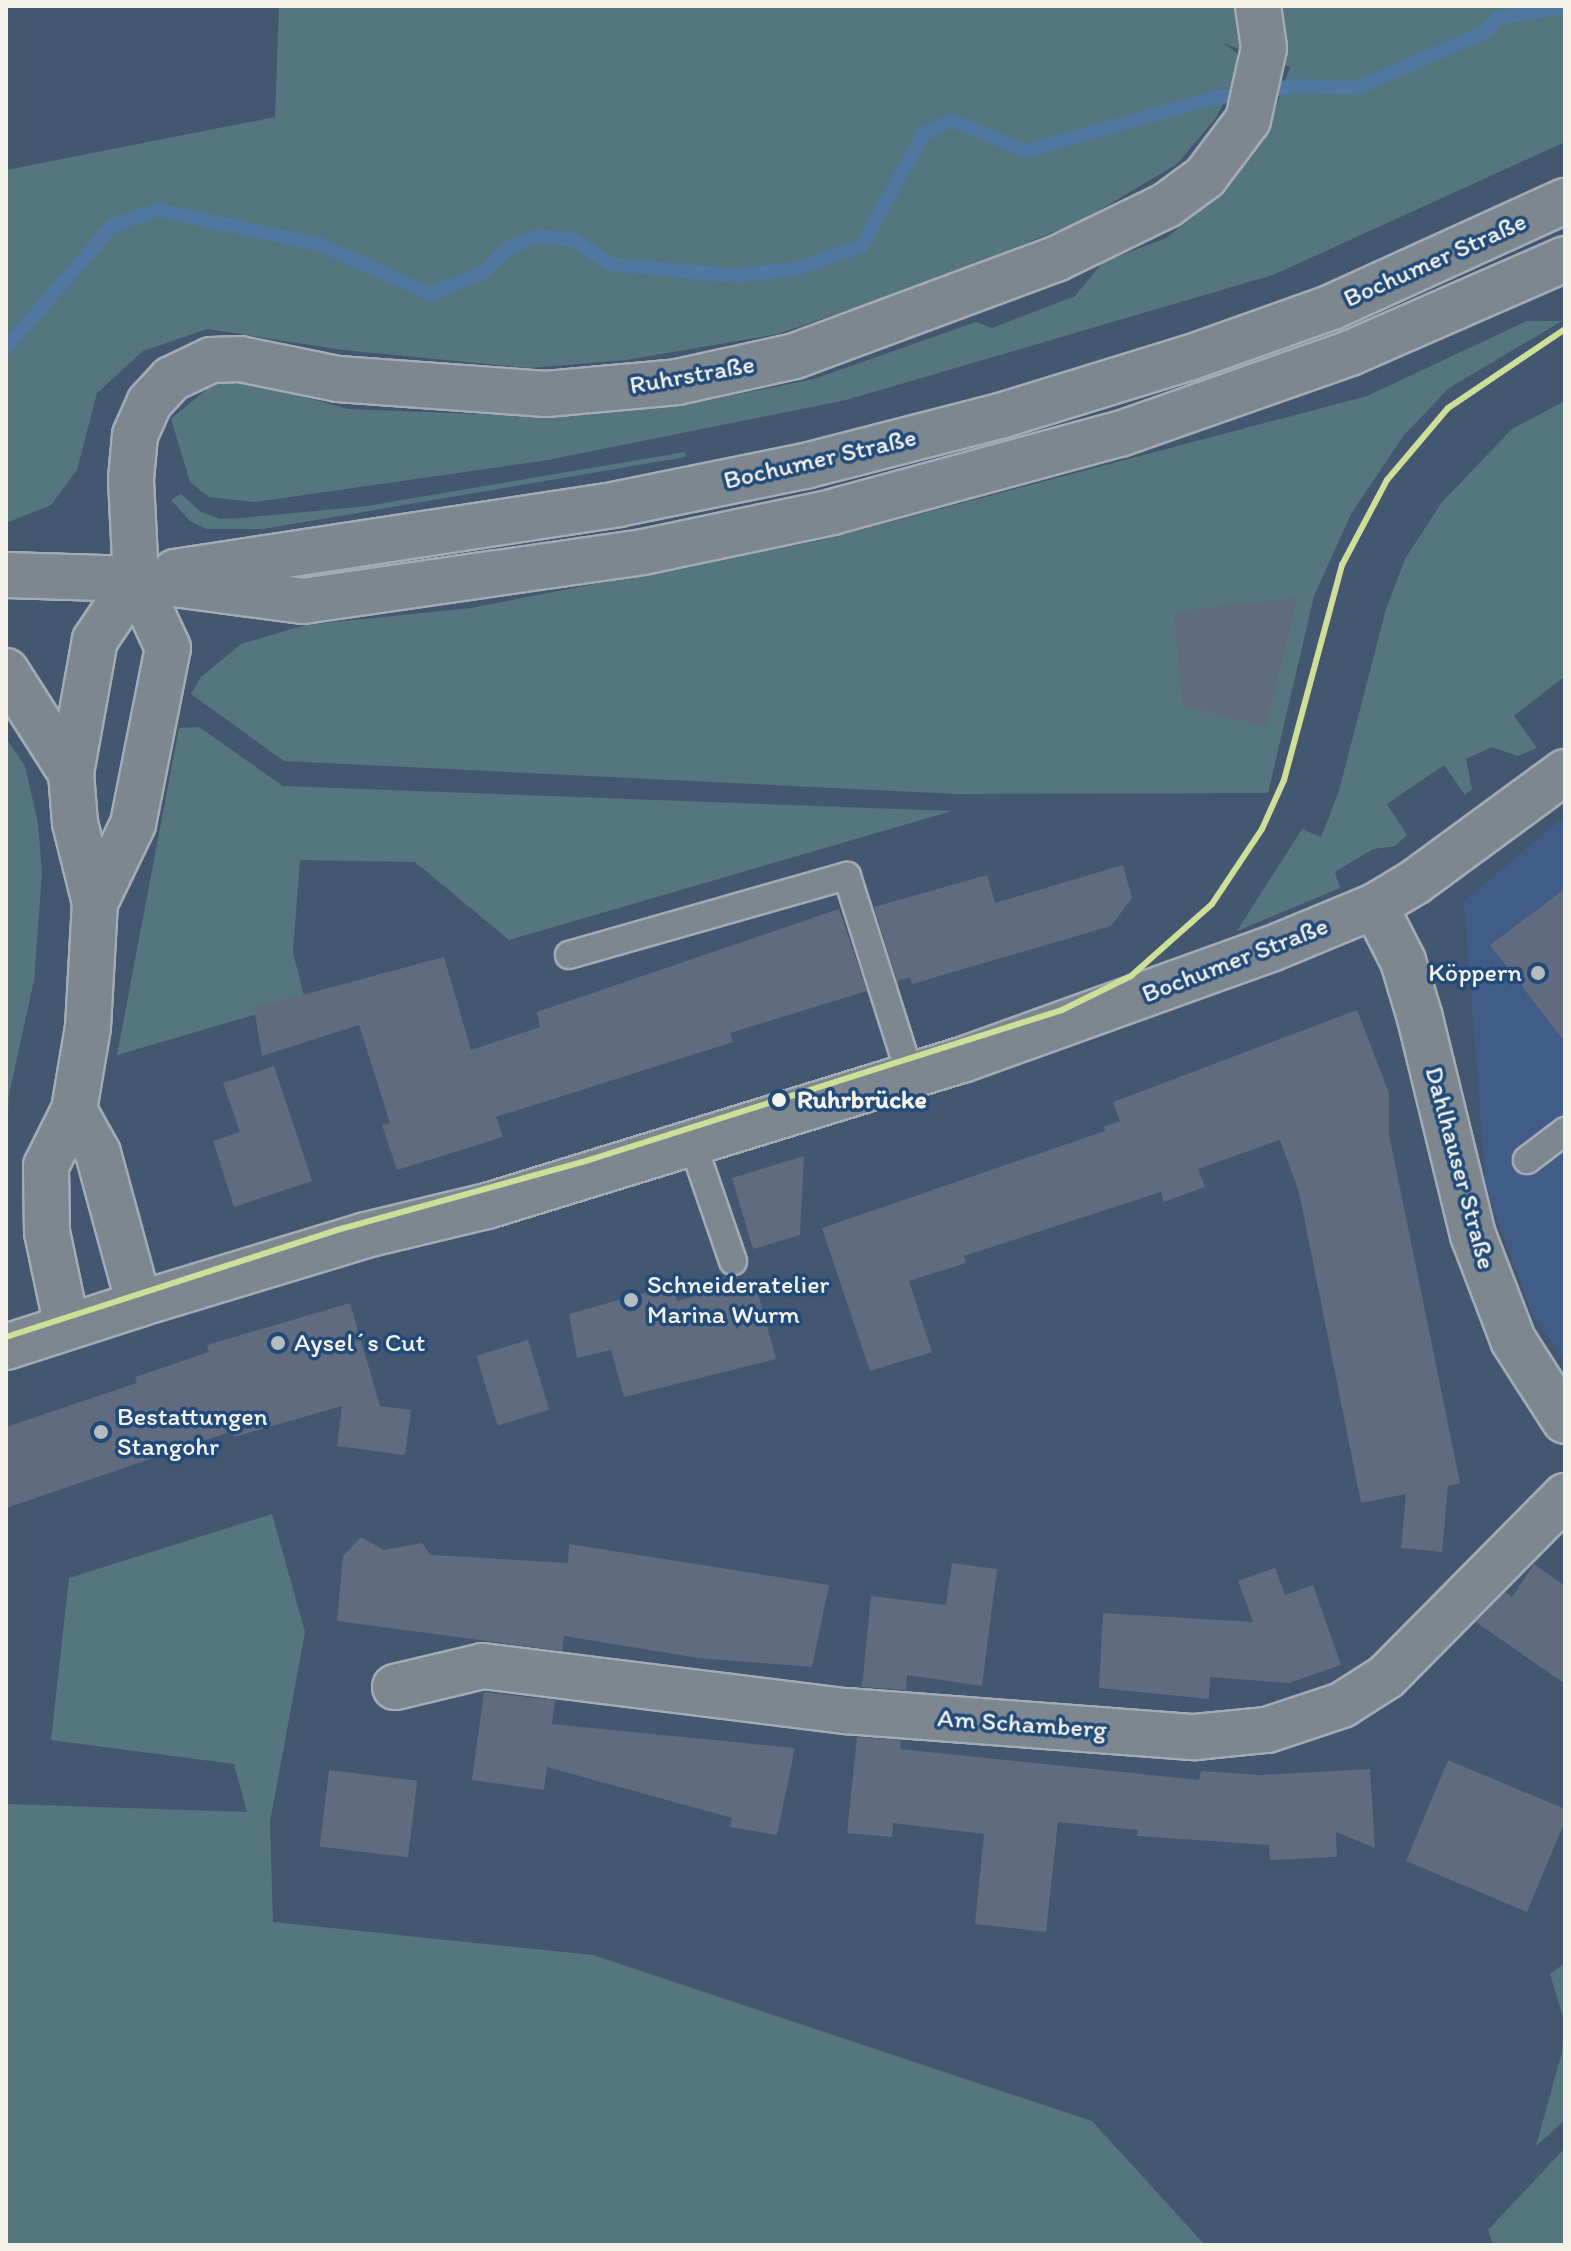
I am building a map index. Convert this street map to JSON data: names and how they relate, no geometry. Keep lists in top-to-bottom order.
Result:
{
  "streets": {
    "street": [
      "Bochumer Straße",
      "Ruhrstraße",
      "Dahlhauser Straße",
      "Am Schamberg"
    ]
  },
  "crossings": [
    ["Bochumer Straße", "Ruhrstraße"],
    ["Bochumer Straße", "Dahlhauser Straße"]
  ],
  "places": [
    "Köppern",
    "Ruhrbrücke",
    "Schneideratelier Marina Wurm",
    "Aysel´s Cut",
    "Bestattungen Stangohr"
  ]
}
